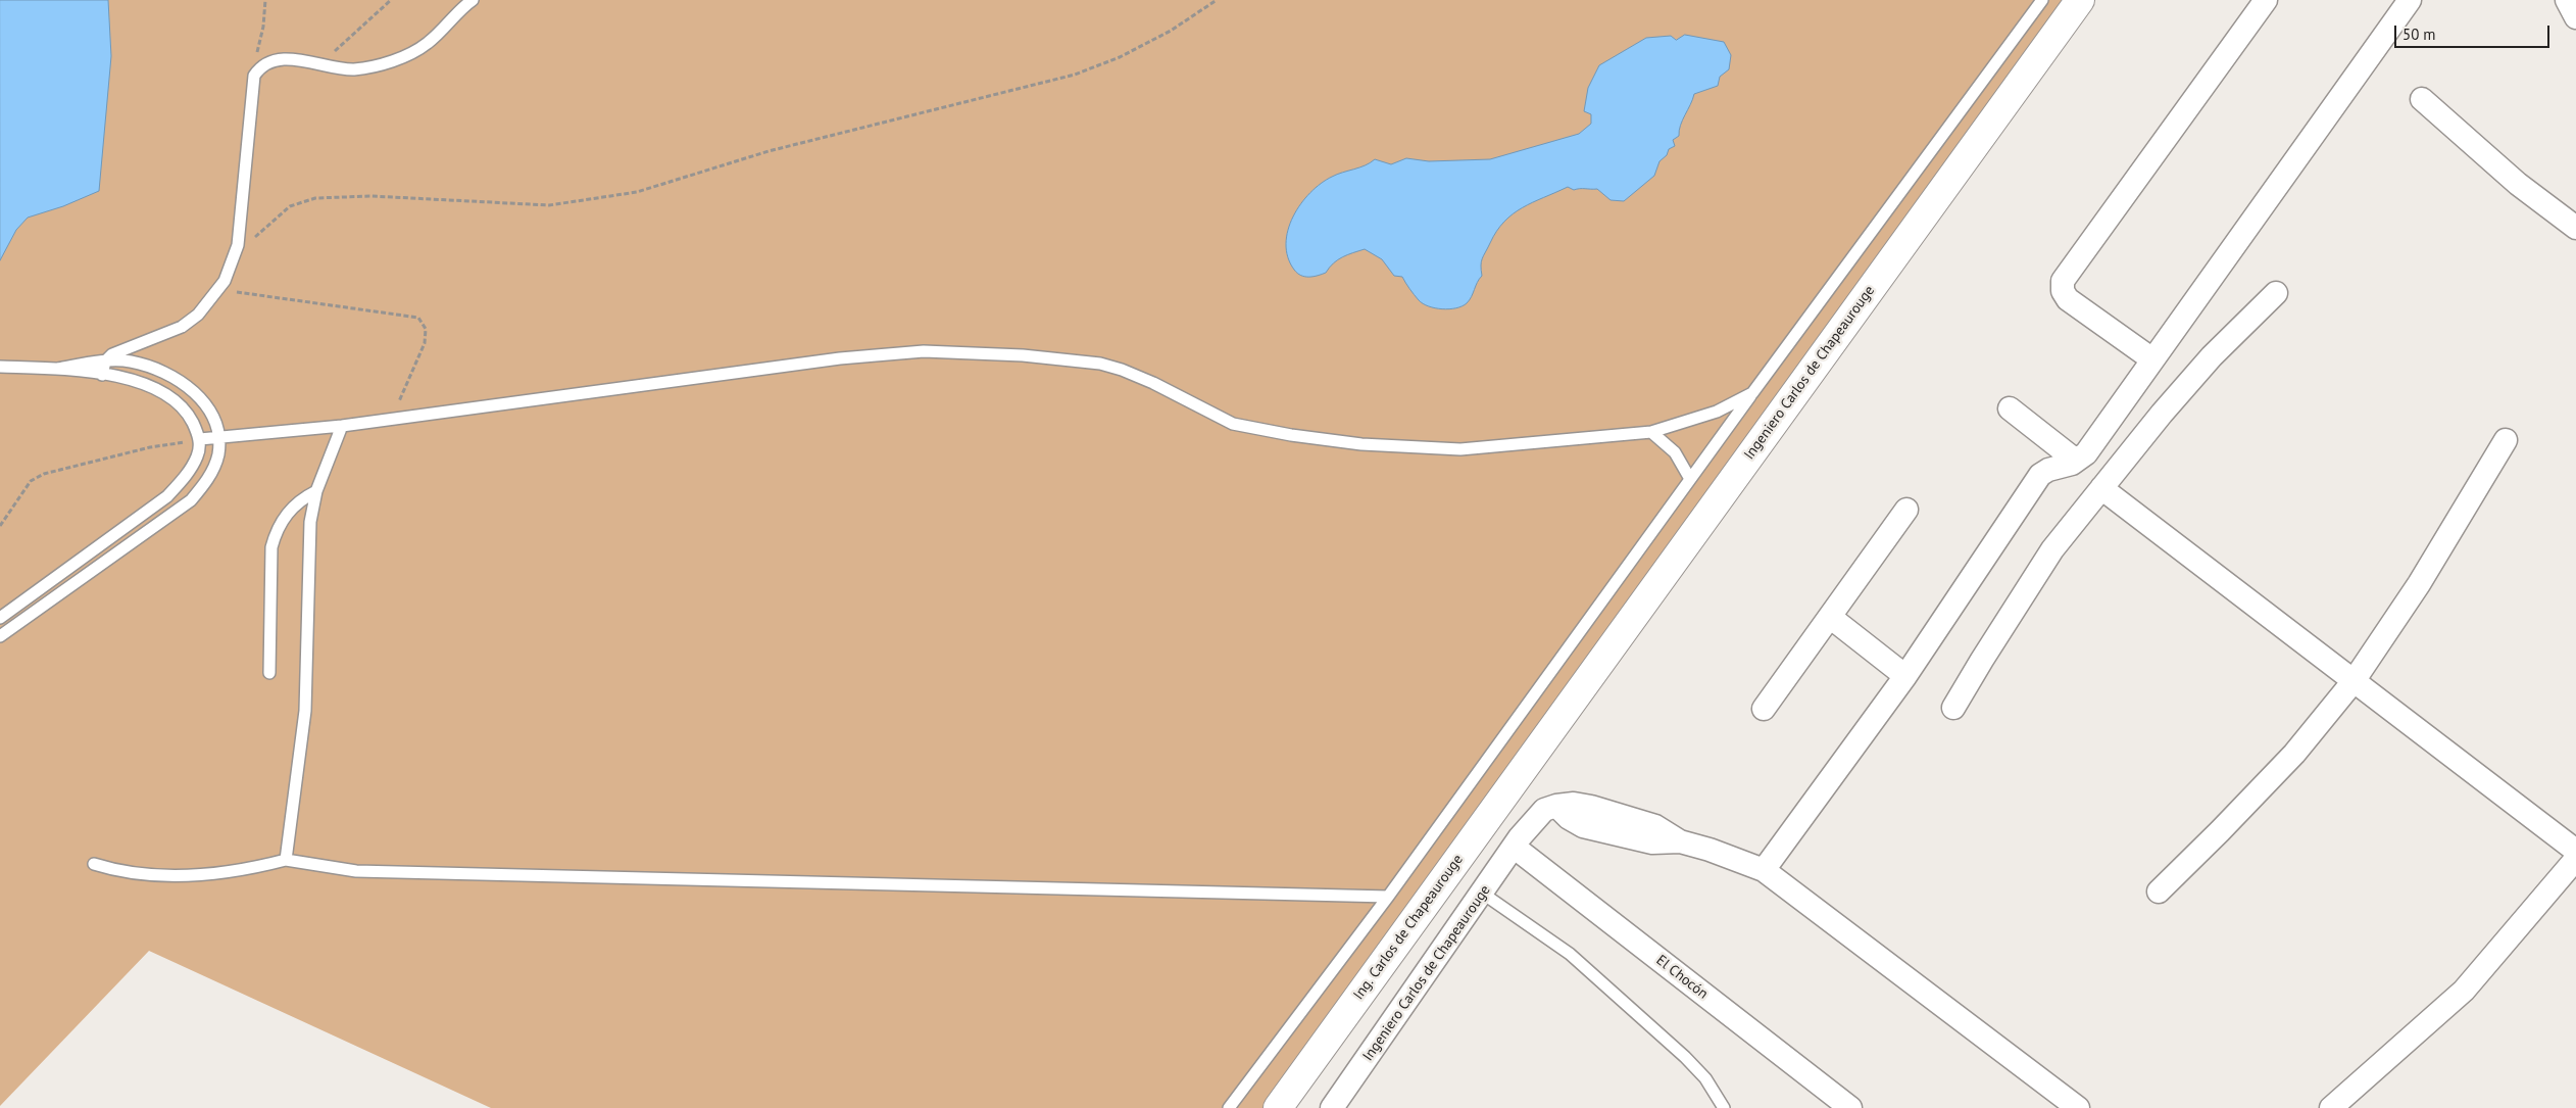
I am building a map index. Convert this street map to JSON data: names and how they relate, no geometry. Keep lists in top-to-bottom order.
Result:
{
  "streets": {
    "street": ["Ingeniero Carlos de Chapeaurouge", "Ing. Carlos de Chapeaurouge", "El Chocón"]
  },
  "crossings": [
    ["Ingeniero Carlos de Chapeaurouge", "Ing. Carlos de Chapeaurouge"],
    ["Ingeniero Carlos de Chapeaurouge", "El Chocón"]
  ],
  "scale_bar": "50 m"
}
